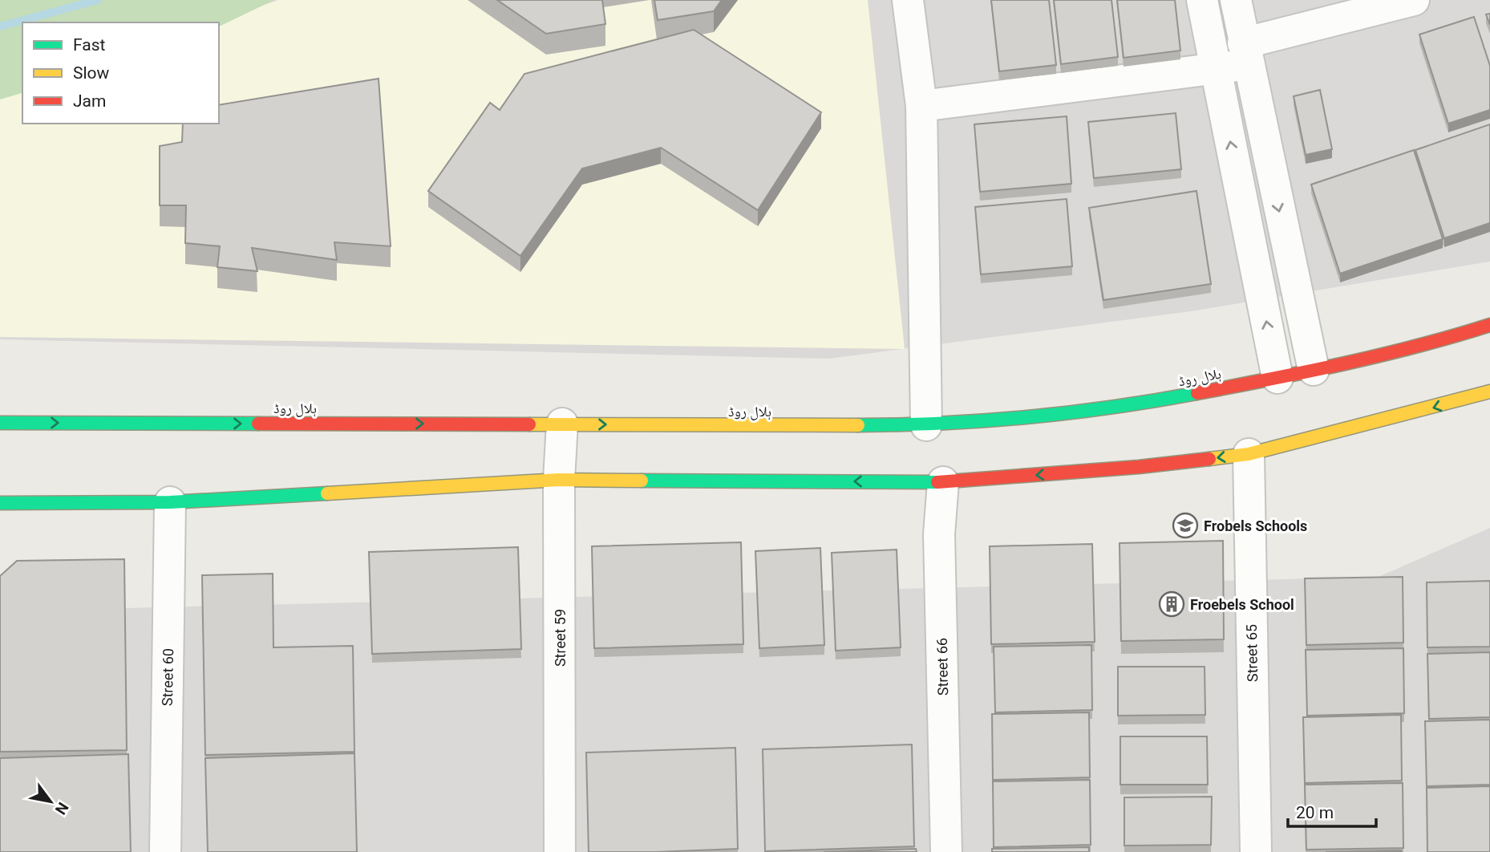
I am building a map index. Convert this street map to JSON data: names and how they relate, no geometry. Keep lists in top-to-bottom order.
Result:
{
  "streets": {
    "street": [
      "ہلال روڈ",
      "Street 59",
      "Street 65",
      "Street 66",
      "Street 60"
    ]
  },
  "crossings": [
    ["ہلال روڈ", "Street 59"]
  ],
  "places": {
    "school or university": ["Frobels Schools"],
    "building": ["Froebels School"]
  },
  "legend": ["Fast", "Slow", "Jam"],
  "scale_bar": "20 m",
  "north": "bottom right"
}
